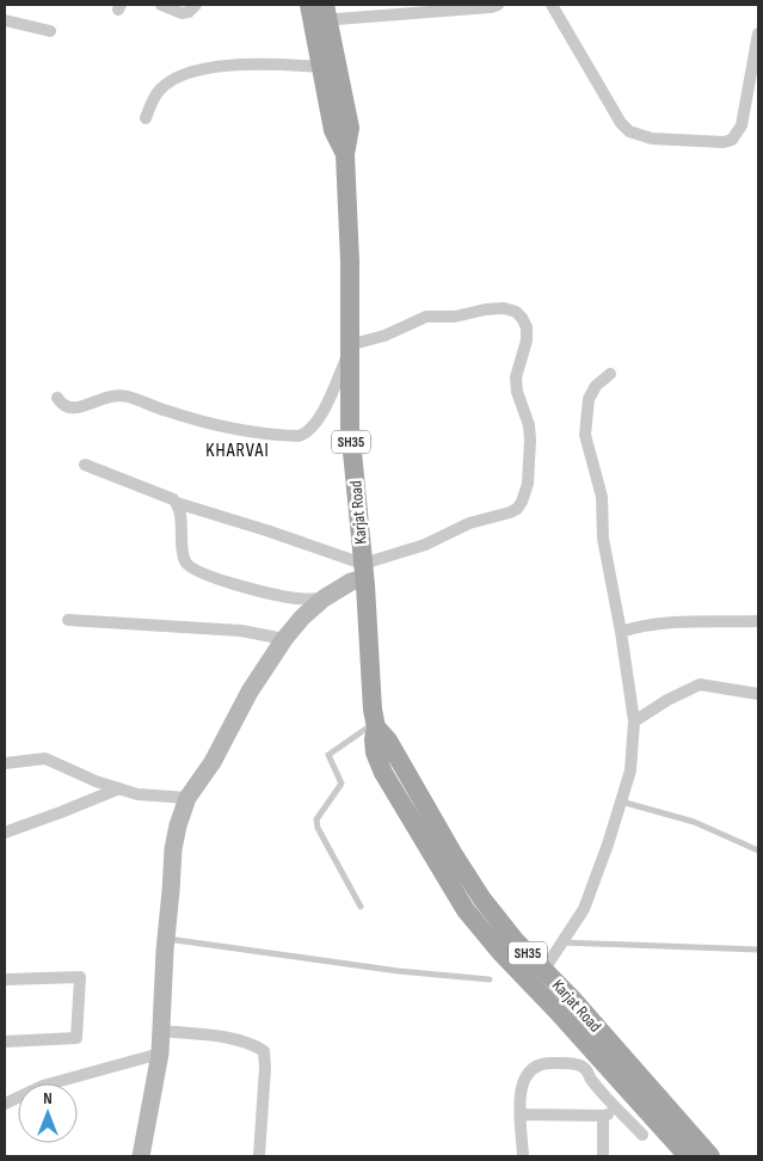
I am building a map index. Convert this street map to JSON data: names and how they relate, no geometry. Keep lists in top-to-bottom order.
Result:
{
  "streets": {
    "main road": ["SH35", "Karjat Road"]
  },
  "districts": ["KHARVAI"],
  "north": "top"
}
